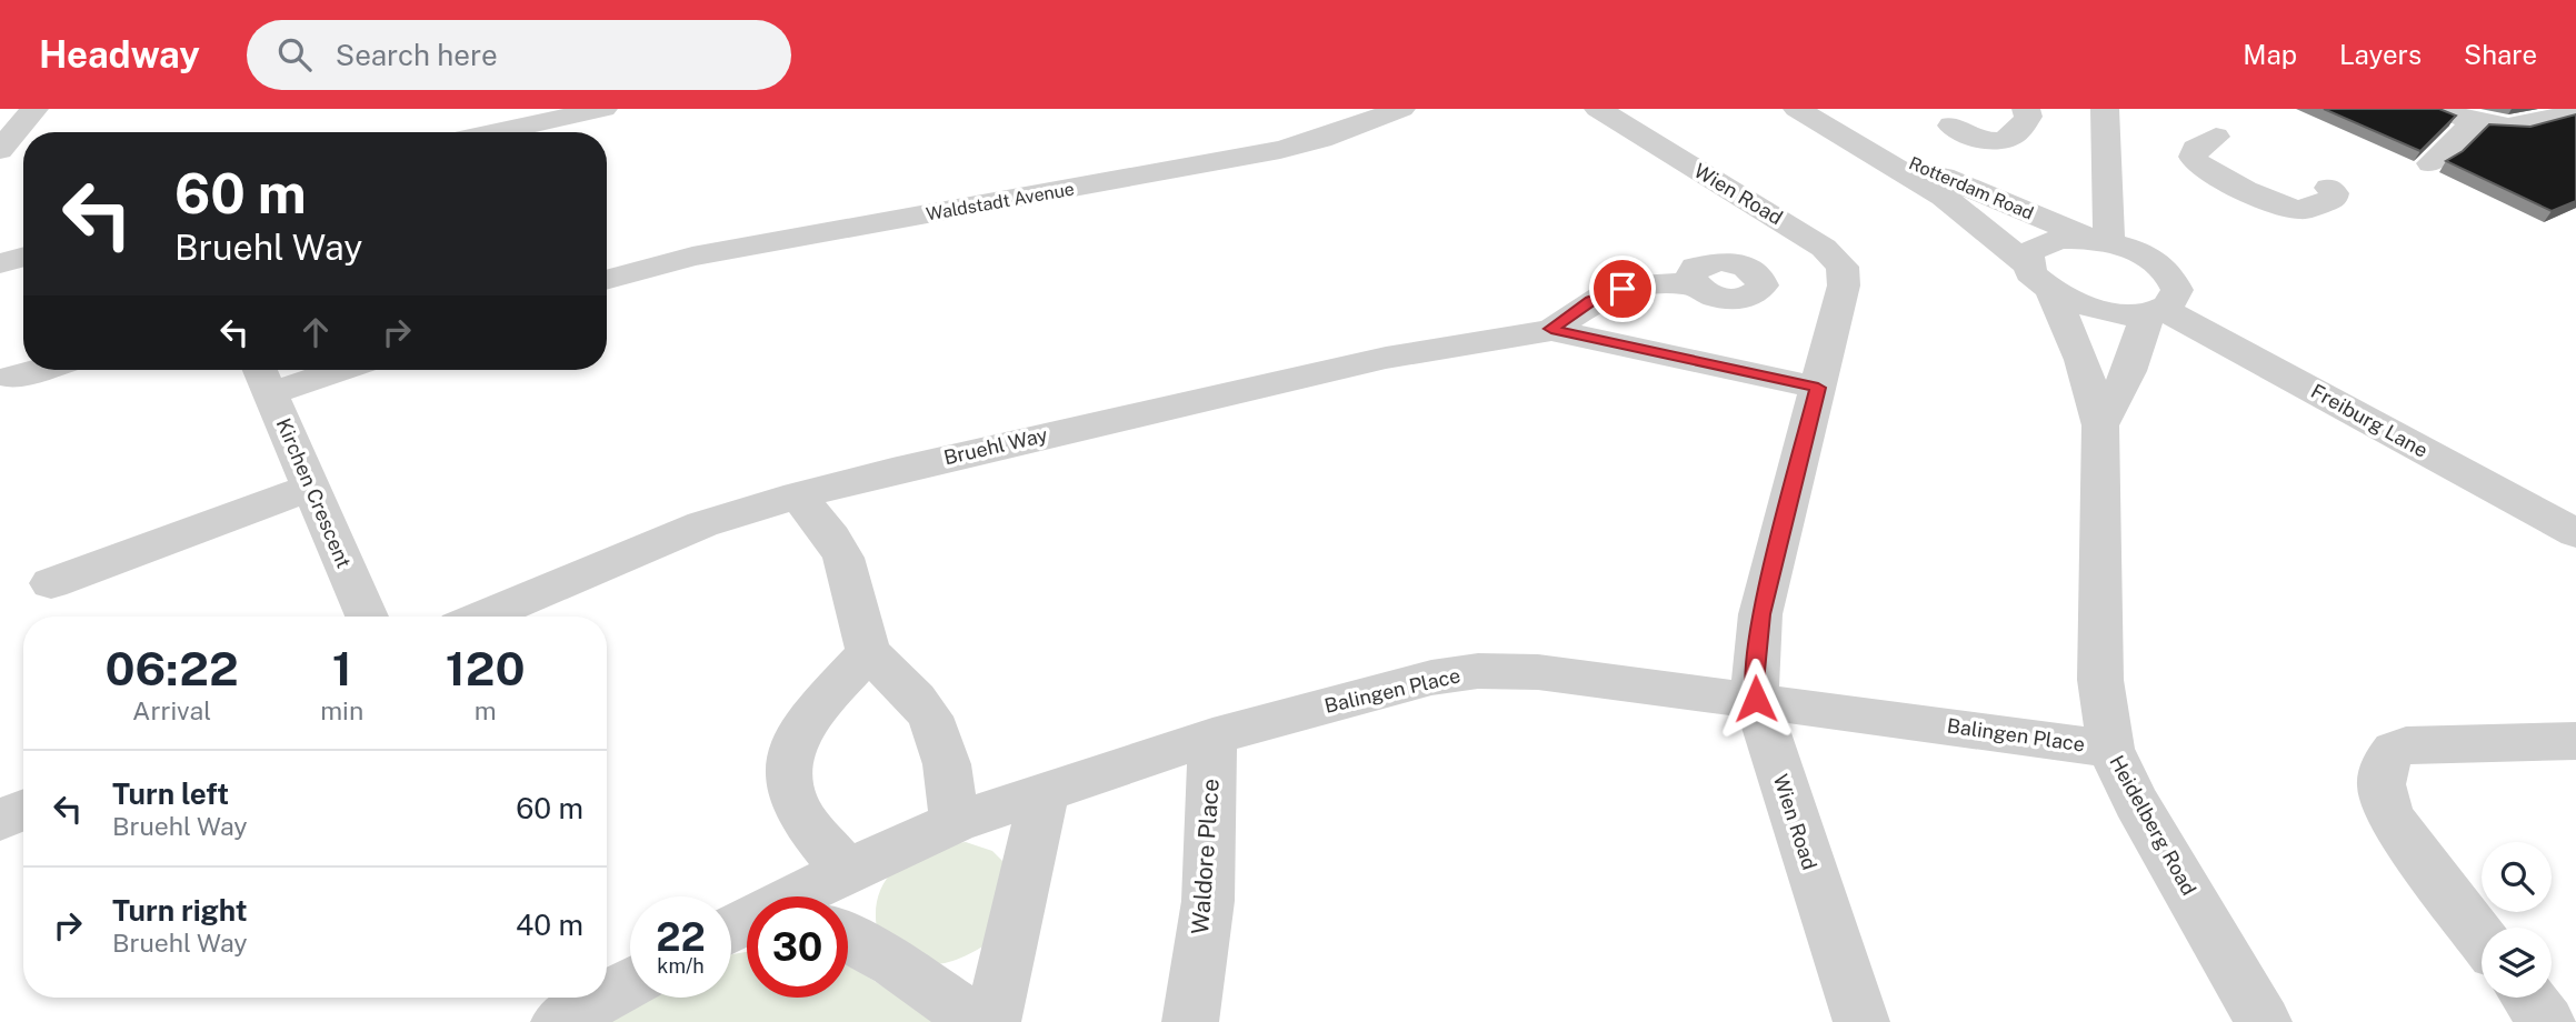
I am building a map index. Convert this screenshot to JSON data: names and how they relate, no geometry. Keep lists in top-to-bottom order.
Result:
{
  "streets": {
    "street": [
      "Rotterdam Road",
      "Wien Road",
      "Waldstadt Avenue",
      "Freiburg Lane",
      "Bruehl Way",
      "Kirchen Crescent",
      "Balingen Place",
      "Heidelberg Road",
      "Waldore Place"
    ]
  },
  "crossings": [
    ["Rotterdam Road", "Freiburg Lane"],
    ["Rotterdam Road", "Heidelberg Road"],
    ["Wien Road", "Bruehl Way"],
    ["Wien Road", "Balingen Place"],
    ["Freiburg Lane", "Heidelberg Road"],
    ["Balingen Place", "Heidelberg Road"],
    ["Balingen Place", "Waldore Place"]
  ],
  "page": {
    "header": "Headway",
    "search": "Search here",
    "nav": ["Map", "Layers", "Share"],
    "turn": ["60 m", "Bruehl Way"],
    "eta": [
      "06:22",
      "Arrival",
      "1",
      "min",
      "120",
      "m"
    ],
    "list": [
      {
        "name": "Turn left",
        "note": "Bruehl Way",
        "value": "60 m"
      },
      {
        "name": "Turn right",
        "note": "Bruehl Way",
        "value": "40 m"
      }
    ],
    "speed": "22 km/h",
    "limit": "30"
  }
}
